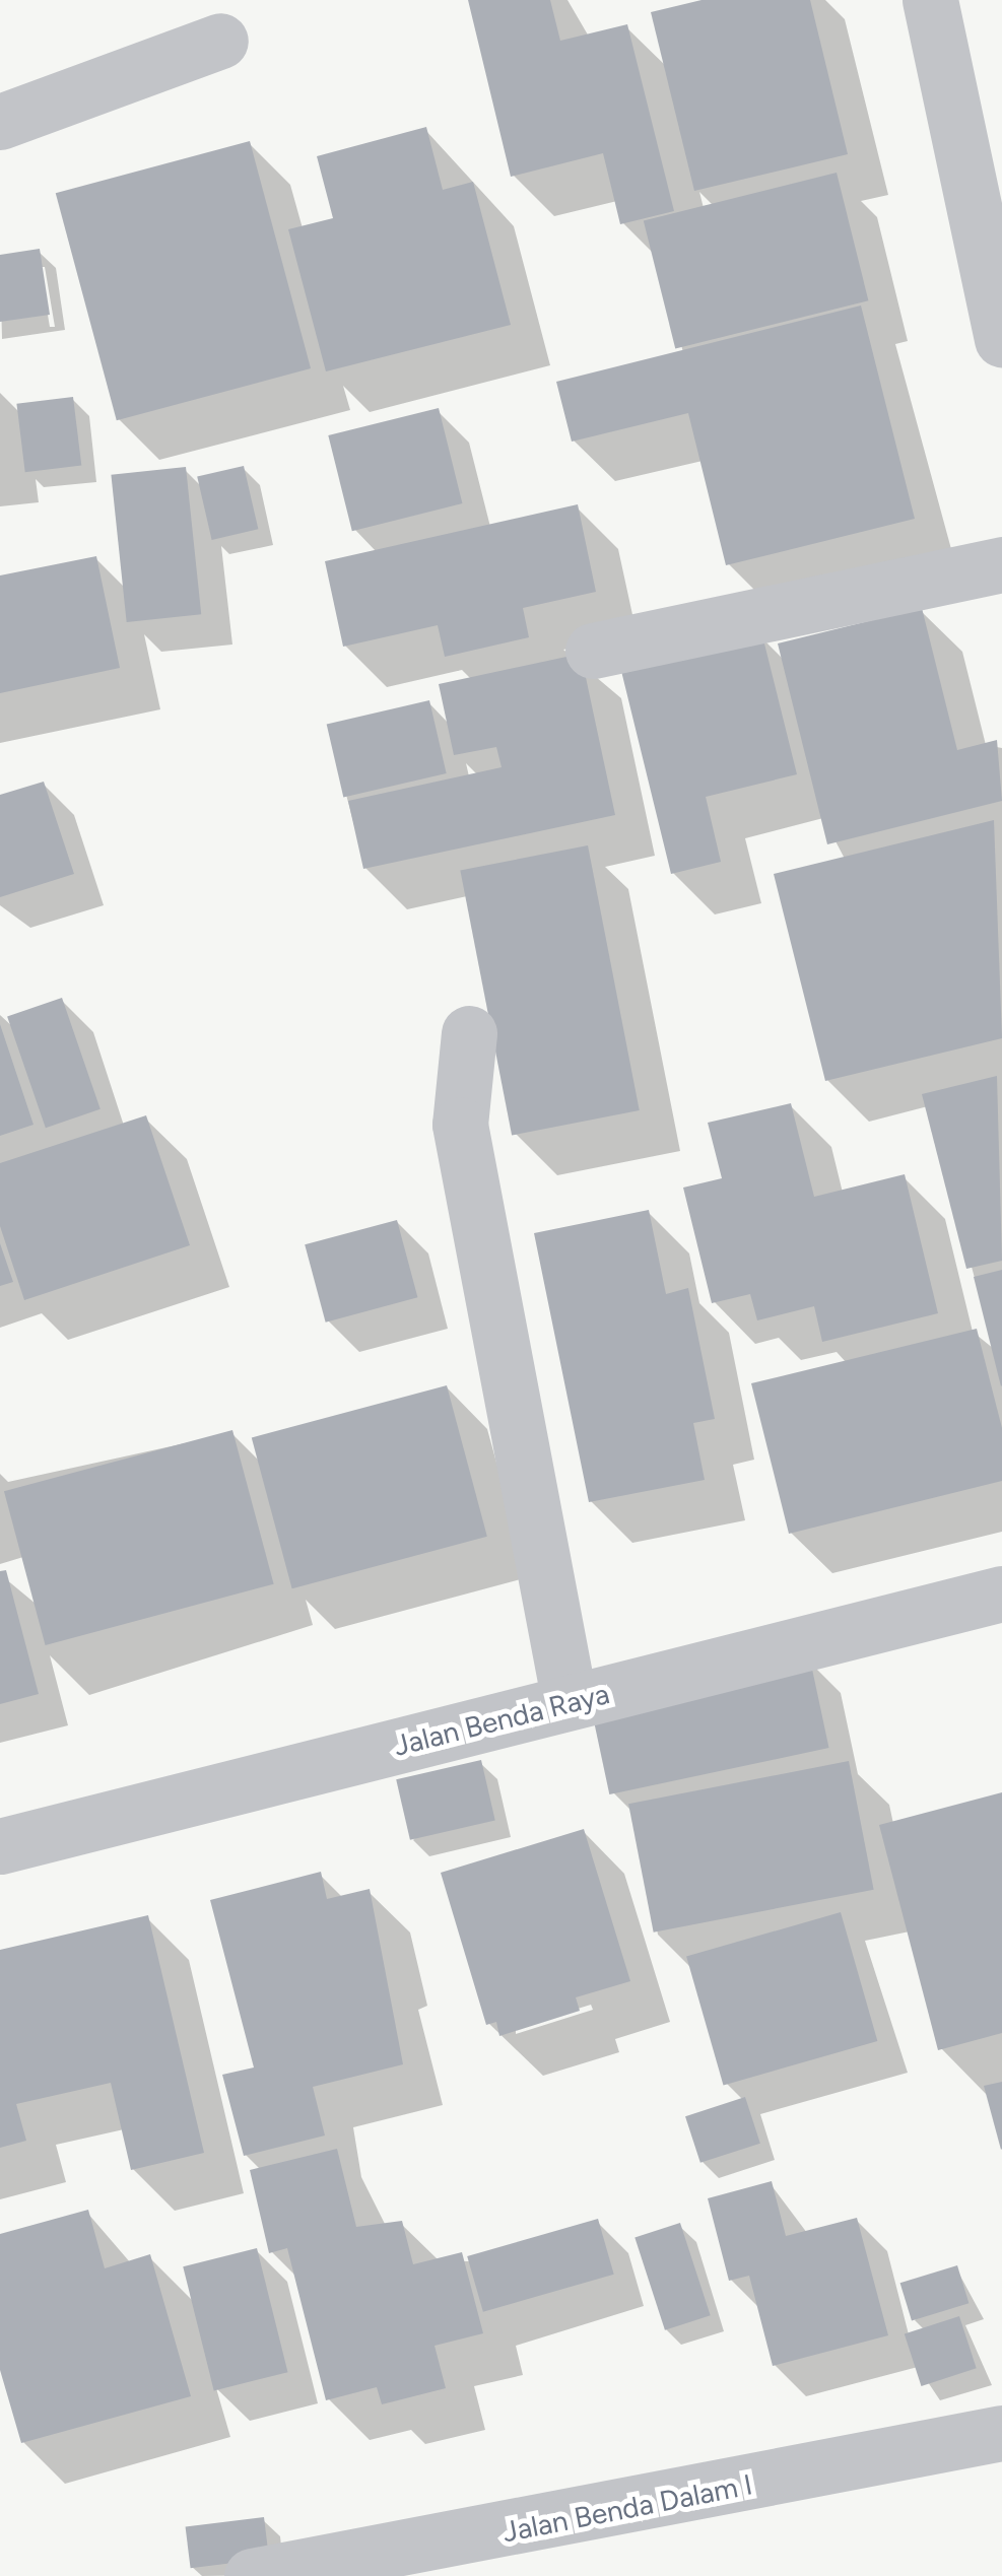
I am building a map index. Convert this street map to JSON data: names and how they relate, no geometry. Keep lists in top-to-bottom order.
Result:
{
  "streets": {
    "street": ["Jalan Benda Raya", "Jalan Benda Dalam I"]
  }
}
